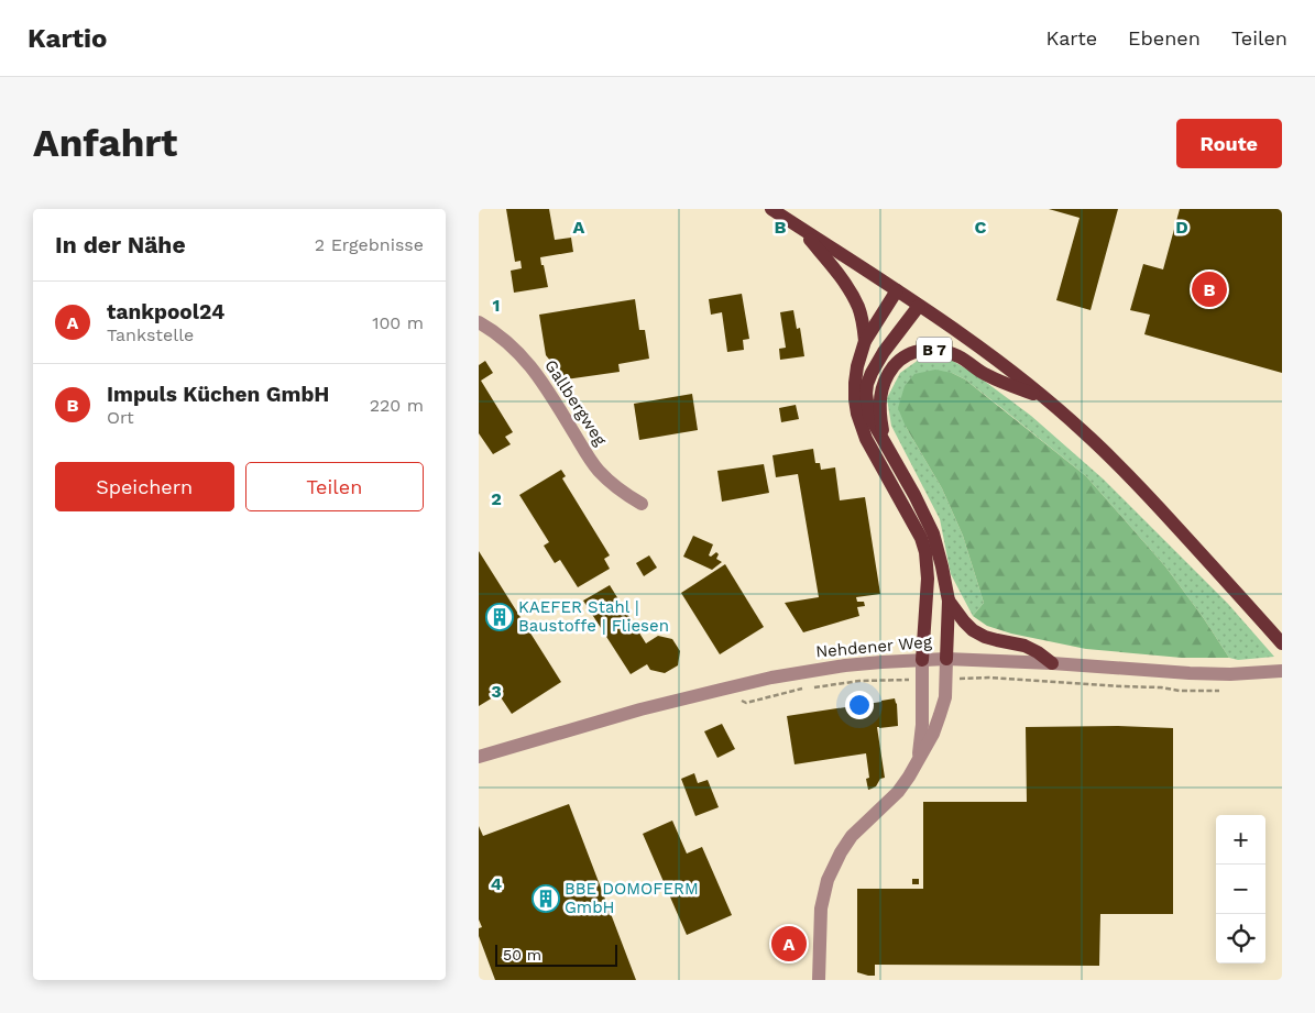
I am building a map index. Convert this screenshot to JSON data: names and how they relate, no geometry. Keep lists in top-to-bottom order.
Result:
{
  "streets": {
    "main road": ["B 7"],
    "street": ["Gallbergweg", "Nehdener Weg"]
  },
  "crossings": [
    ["B 7", "Nehdener Weg"]
  ],
  "places": {
    "building": ["KAEFER Stahl | Baustoffe | Fliesen", "BBE DOMOFERM GmbH"]
  },
  "scale_bar": "50 m",
  "page": {
    "header": "Kartio",
    "nav": ["Karte", "Ebenen", "Teilen"],
    "buttons": [
      "Route",
      ["Speichern", "Teilen"]
    ],
    "title": "Anfahrt",
    "heading": ["In der Nähe", "2 Ergebnisse"],
    "pins": ["B", "A"],
    "list": [
      {
        "mark": "A",
        "name": "tankpool24",
        "note": "Tankstelle",
        "value": "100 m"
      },
      {
        "mark": "B",
        "name": "Impuls Küchen GmbH",
        "note": "Ort",
        "value": "220 m"
      }
    ],
    "map_buttons": ["+", "−"],
    "scale": "50 m"
  },
  "grid": {
    "columns": [
      "A",
      "B",
      "C",
      "D"
    ],
    "rows": [
      "1",
      "2",
      "3",
      "4"
    ]
  }
}
